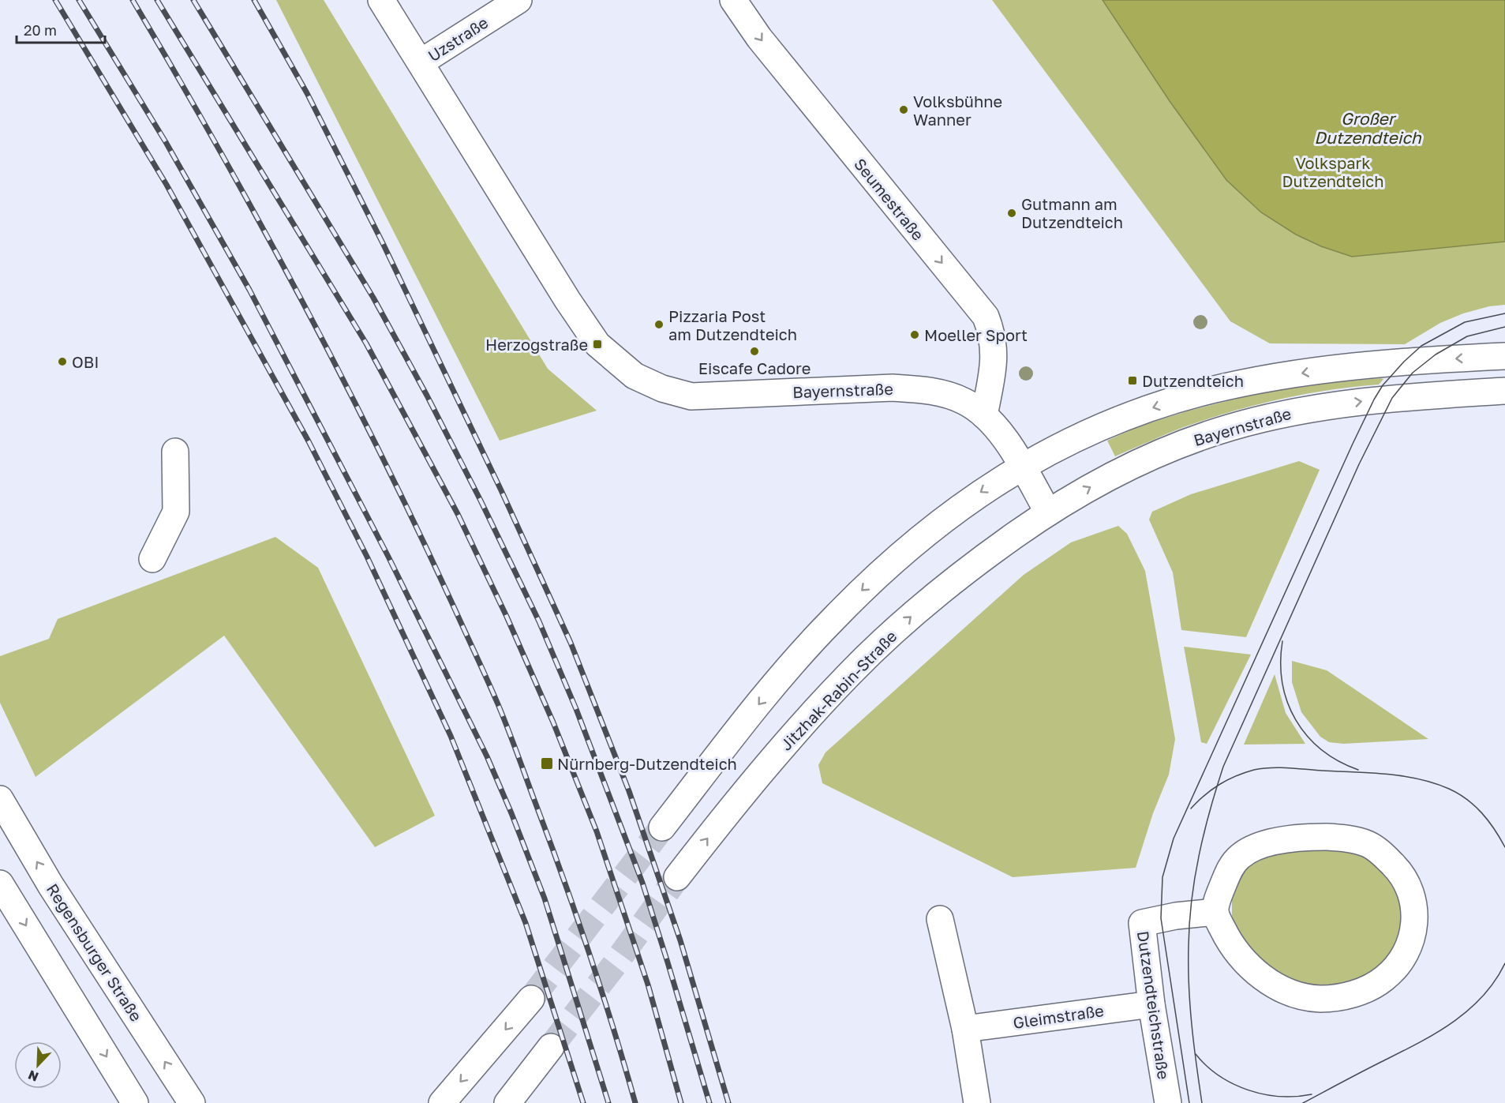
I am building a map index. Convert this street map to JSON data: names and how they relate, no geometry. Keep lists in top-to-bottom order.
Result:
{
  "streets": {
    "main road": [
      "Uzstraße",
      "Seumestraße",
      "Bayernstraße",
      "Jitzhak-Rabin-Straße",
      "Regensburger Straße",
      "Dutzendteichstraße",
      "Gleimstraße"
    ]
  },
  "crossings": [
    ["Uzstraße", "Bayernstraße"],
    ["Seumestraße", "Bayernstraße"],
    ["Bayernstraße", "Jitzhak-Rabin-Straße"],
    ["Dutzendteichstraße", "Gleimstraße"]
  ],
  "one_way": ["Seumestraße"],
  "water": ["Großer Dutzendteich"],
  "parks": ["Volkspark Dutzendteich"],
  "places": {
    "other": [
      "Volksbühne Wanner",
      "Gutmann am Dutzendteich",
      "Pizzaria Post am Dutzendteich",
      "Moeller Sport",
      "Eiscafe Cadore",
      "OBI"
    ],
    "transit": ["Herzogstraße", "Dutzendteich", "Nürnberg-Dutzendteich"]
  },
  "scale_bar": "20 m",
  "north": "bottom left"
}
